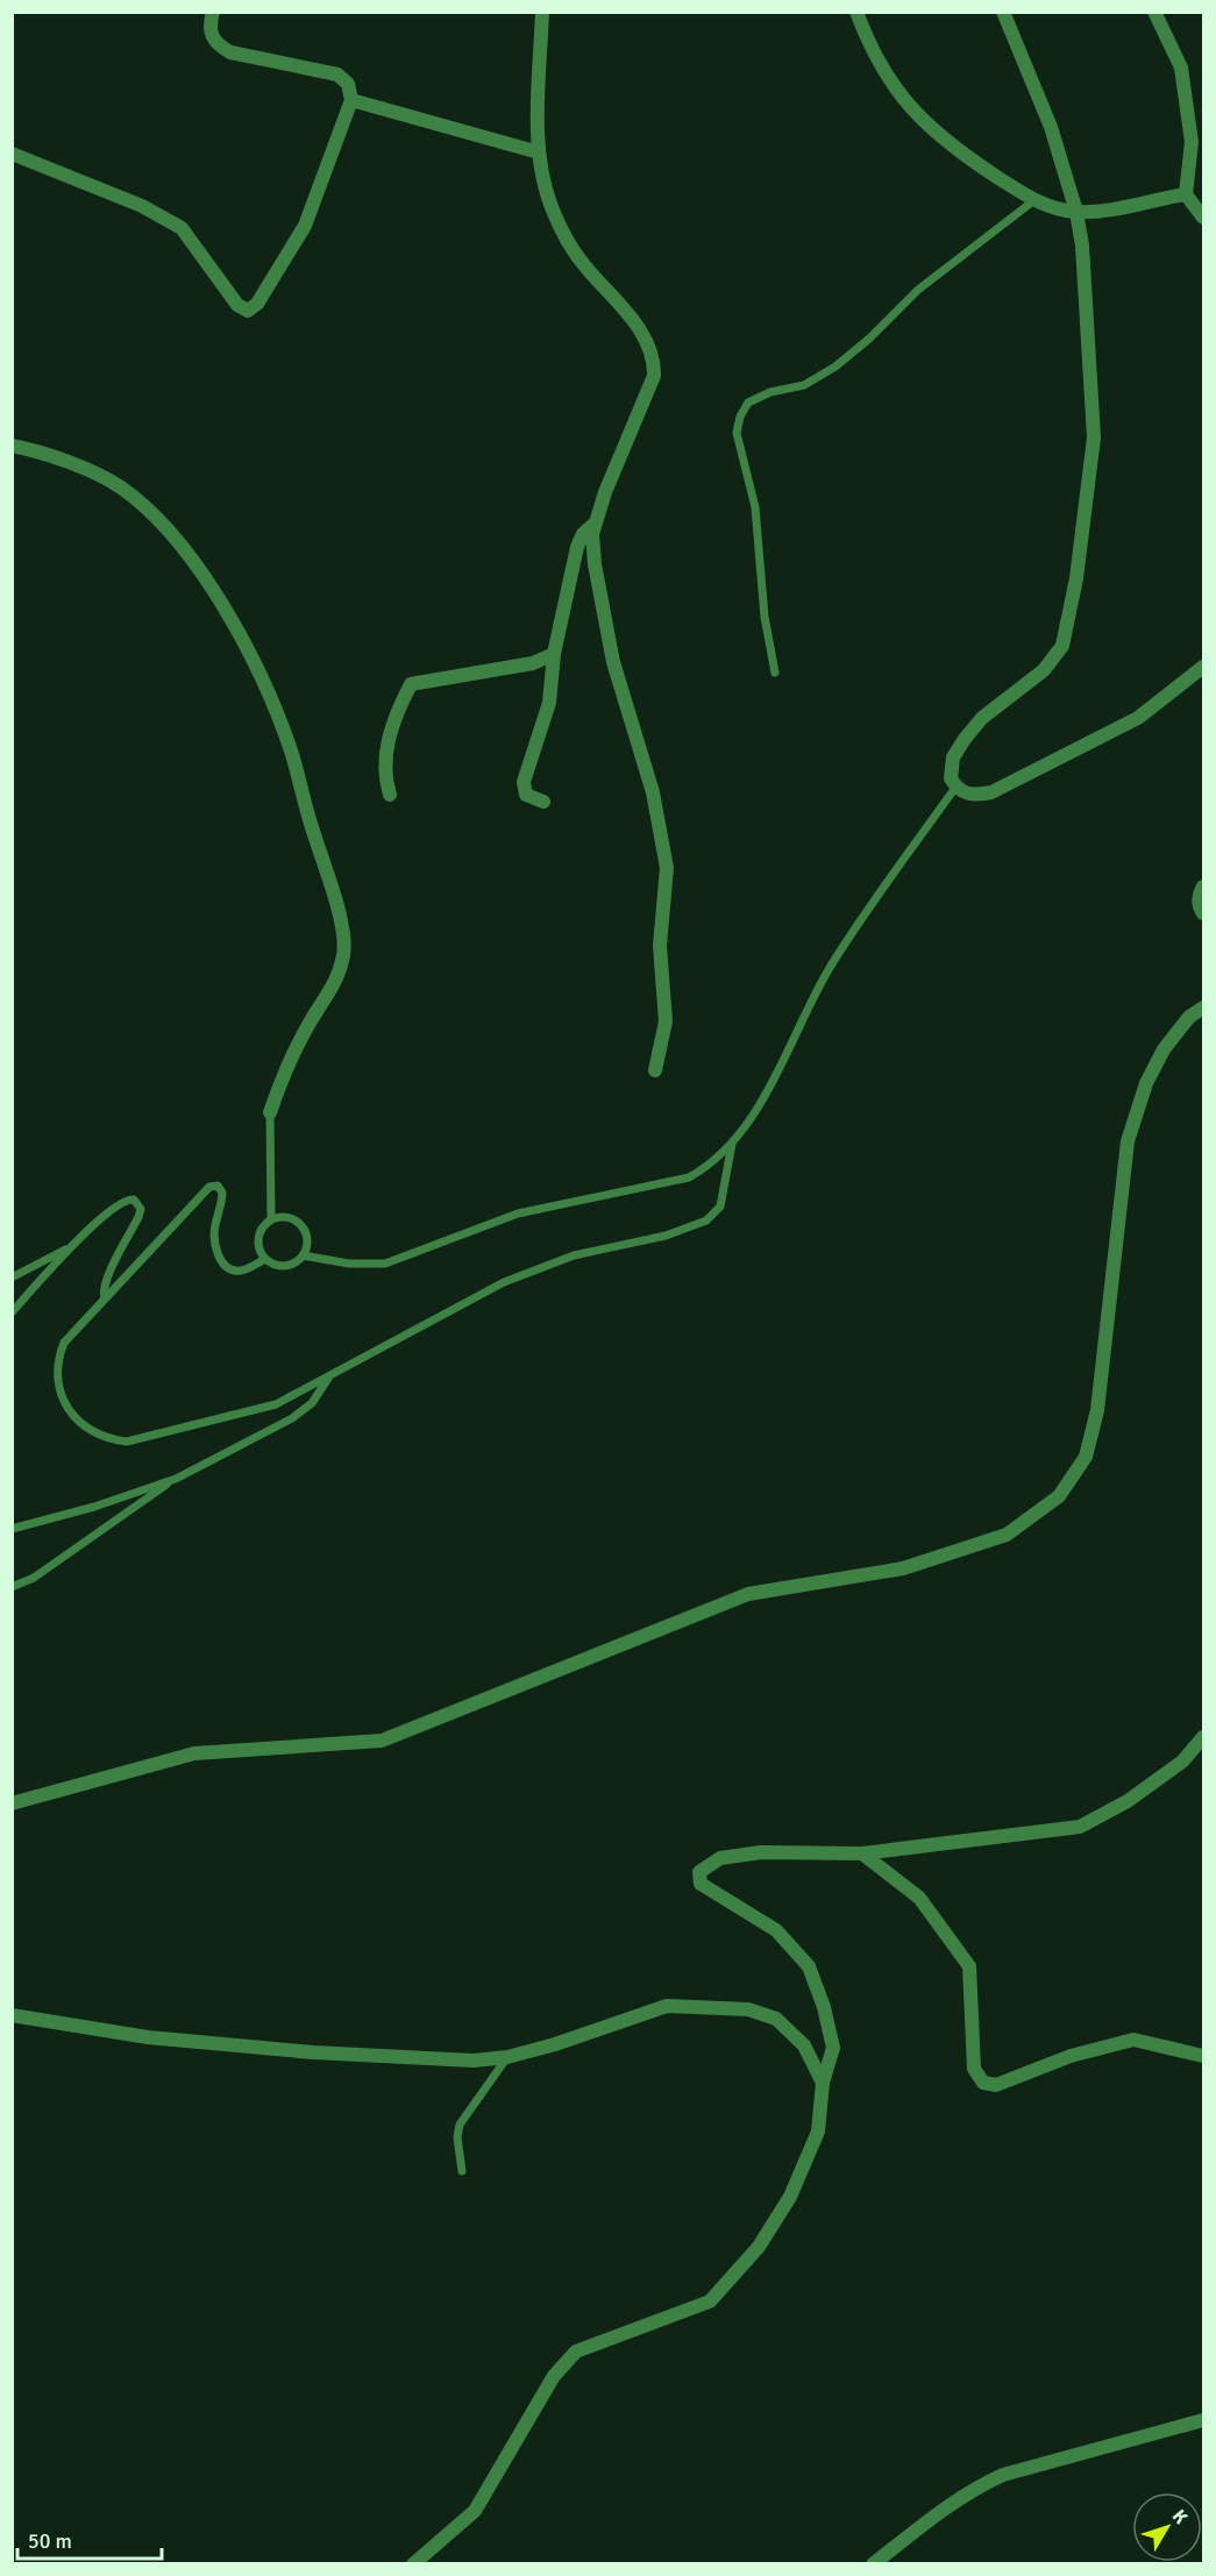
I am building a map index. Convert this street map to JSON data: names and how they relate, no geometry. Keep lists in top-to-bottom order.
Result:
{
  "scale_bar": "50 m",
  "north": "top right"
}
